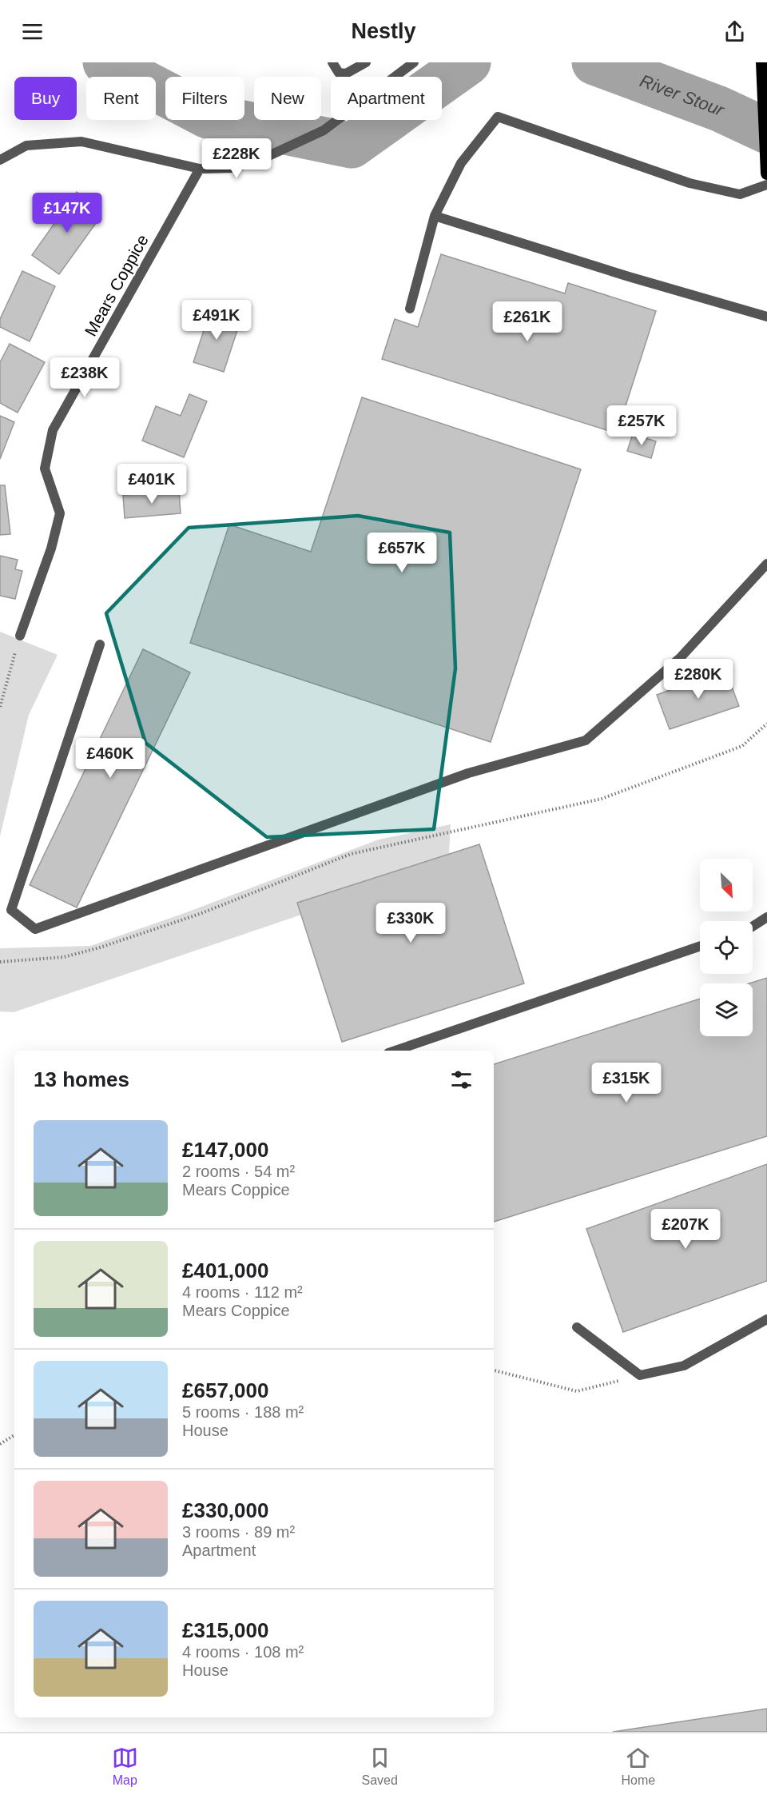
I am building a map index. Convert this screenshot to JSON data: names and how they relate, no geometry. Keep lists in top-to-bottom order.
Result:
{
  "streets": {
    "street": ["Mears Coppice"]
  },
  "water": ["River Stour"],
  "north": "bottom right",
  "page": {
    "header": "Nestly",
    "chip": [
      "Buy",
      "Rent",
      "Filters",
      "New",
      "Apartment"
    ],
    "price": [
      "£228K",
      "£147K",
      "£491K",
      "£261K",
      "£238K",
      "£257K",
      "£401K",
      "£657K",
      "£280K",
      "£460K",
      "£330K",
      "£315K",
      "£207K"
    ],
    "heading": "13 homes",
    "list": [
      {
        "name": "£147,000",
        "note": "2 rooms · 54 m² · Mears Coppice"
      },
      {
        "name": "£401,000",
        "note": "4 rooms · 112 m² · Mears Coppice"
      },
      {
        "name": "£657,000",
        "note": "5 rooms · 188 m² · House"
      },
      {
        "name": "£330,000",
        "note": "3 rooms · 89 m² · Apartment"
      },
      {
        "name": "£315,000",
        "note": "4 rooms · 108 m² · House"
      }
    ],
    "tabs": ["Map", "Saved", "Home"]
  }
}
